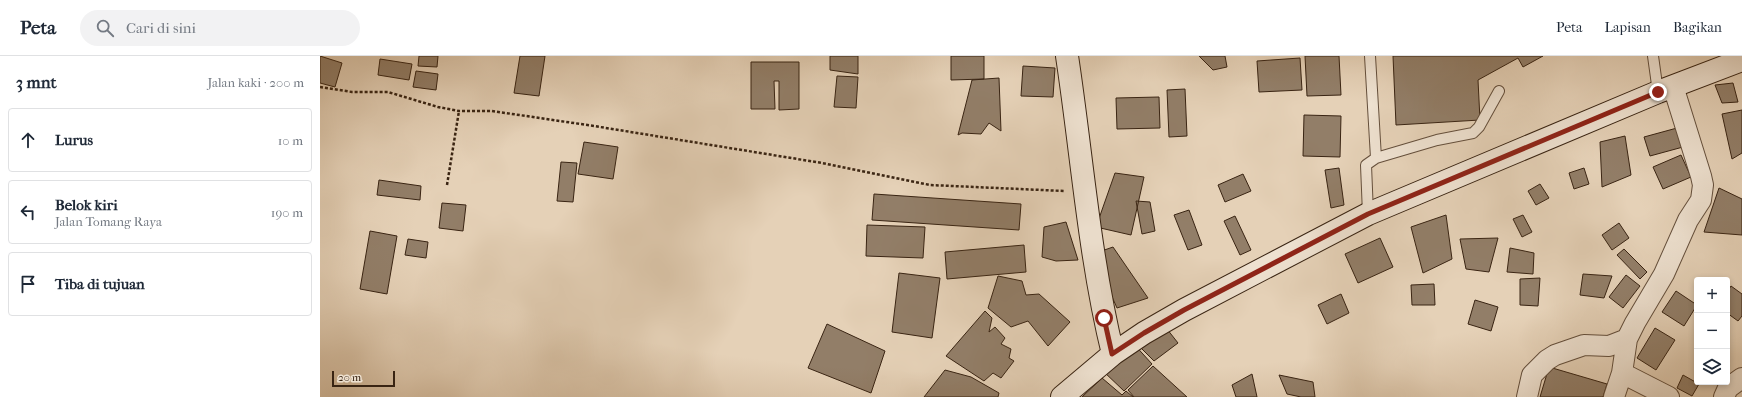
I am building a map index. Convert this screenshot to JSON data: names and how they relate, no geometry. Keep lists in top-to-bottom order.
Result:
{
  "scale_bar": "20 m",
  "page": {
    "header": "Peta",
    "search": "Cari di sini",
    "nav": ["Peta", "Lapisan", "Bagikan"],
    "heading": ["3 mnt", "Jalan kaki · 200 m"],
    "list": [
      ["Lurus", "10 m"],
      ["Belok kiri", "Jalan Tomang Raya", "190 m"],
      "Tiba di tujuan"
    ],
    "map_buttons": ["+", "−"],
    "scale": "20 m"
  }
}
